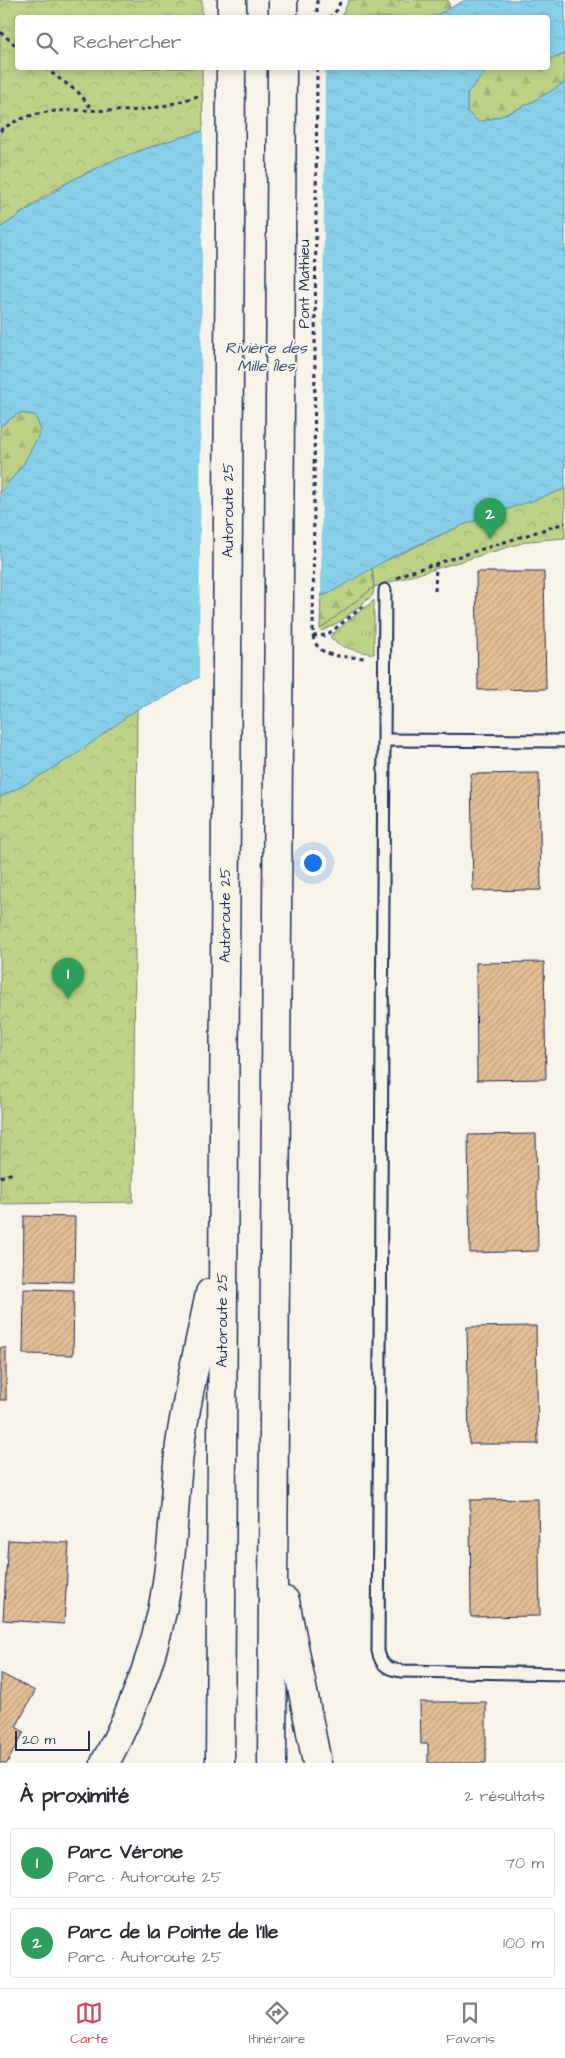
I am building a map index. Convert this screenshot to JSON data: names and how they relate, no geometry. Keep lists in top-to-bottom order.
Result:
{
  "streets": {
    "highway": ["Autoroute 25"],
    "path": ["Pont Mathieu"]
  },
  "water": ["Rivière des Mille Îles"],
  "scale_bar": "20 m",
  "page": {
    "search": "Rechercher",
    "pins": ["2", "1"],
    "scale": "20 m",
    "heading": ["À proximité", "2 résultats"],
    "list": [
      {
        "mark": "1",
        "name": "Parc Vérone",
        "note": "Parc · Autoroute 25",
        "value": "70 m"
      },
      {
        "mark": "2",
        "name": "Parc de la Pointe de l'Ile",
        "note": "Parc · Autoroute 25",
        "value": "100 m"
      }
    ],
    "nav": ["Carte", "Itinéraire", "Favoris"]
  }
}
